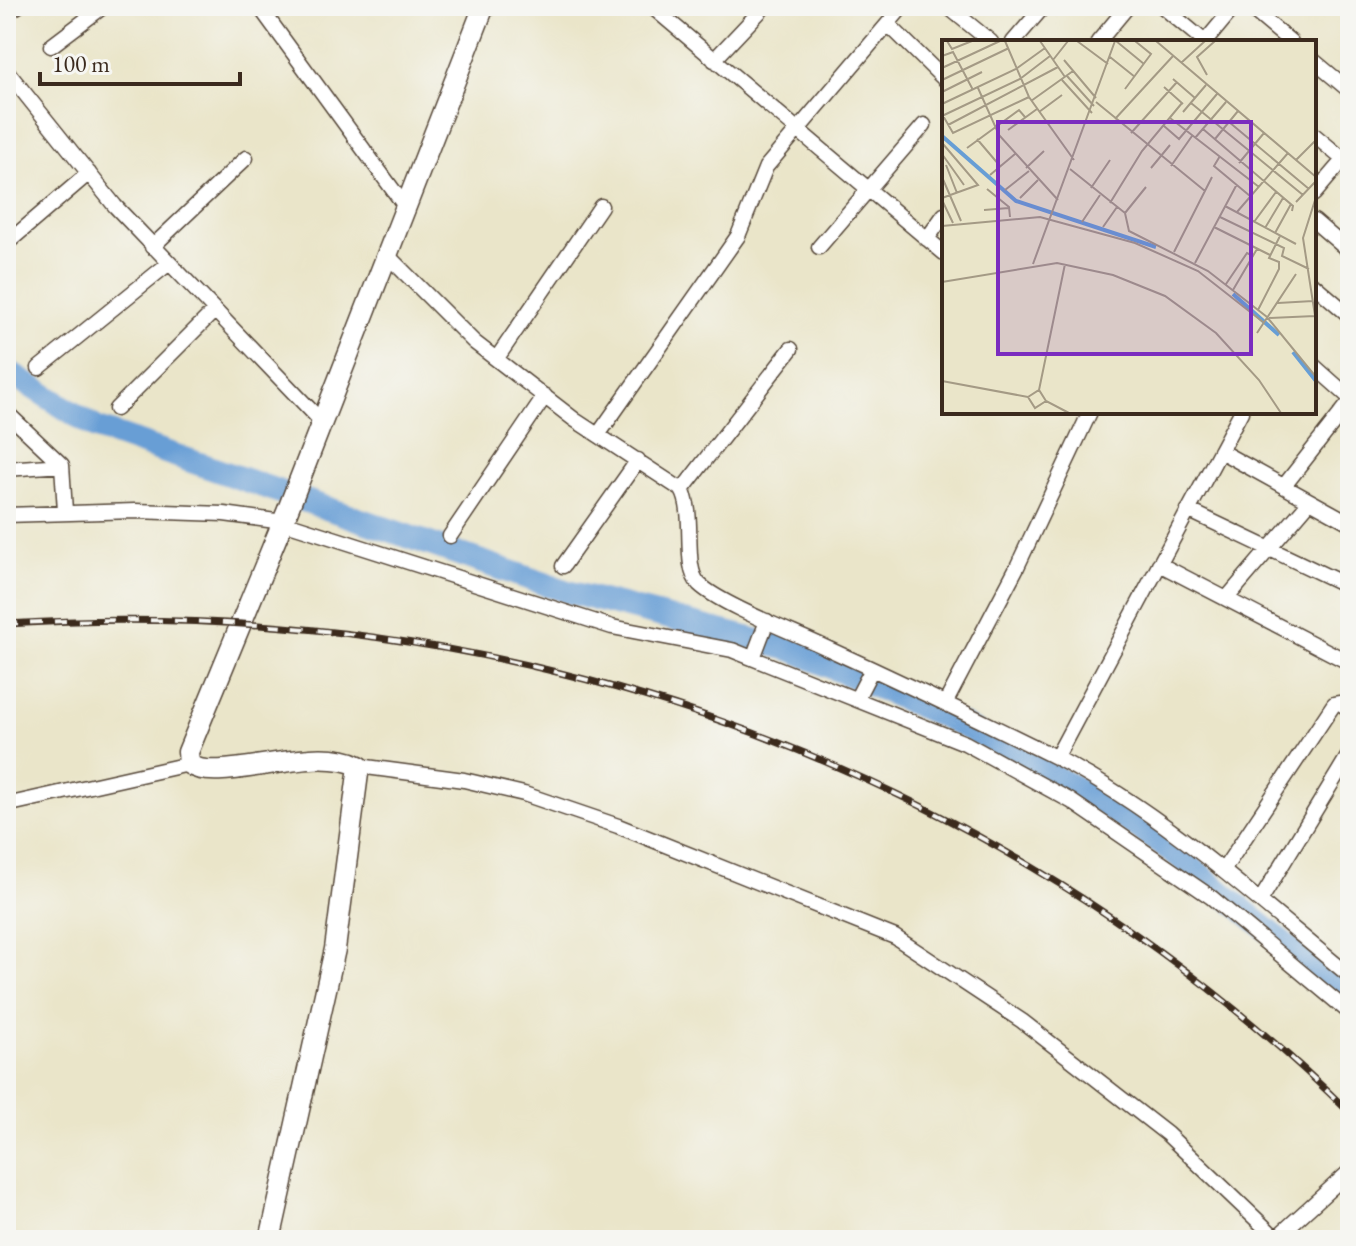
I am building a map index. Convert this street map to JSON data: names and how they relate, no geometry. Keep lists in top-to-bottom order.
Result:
{
  "scale_bar": "100 m"
}
